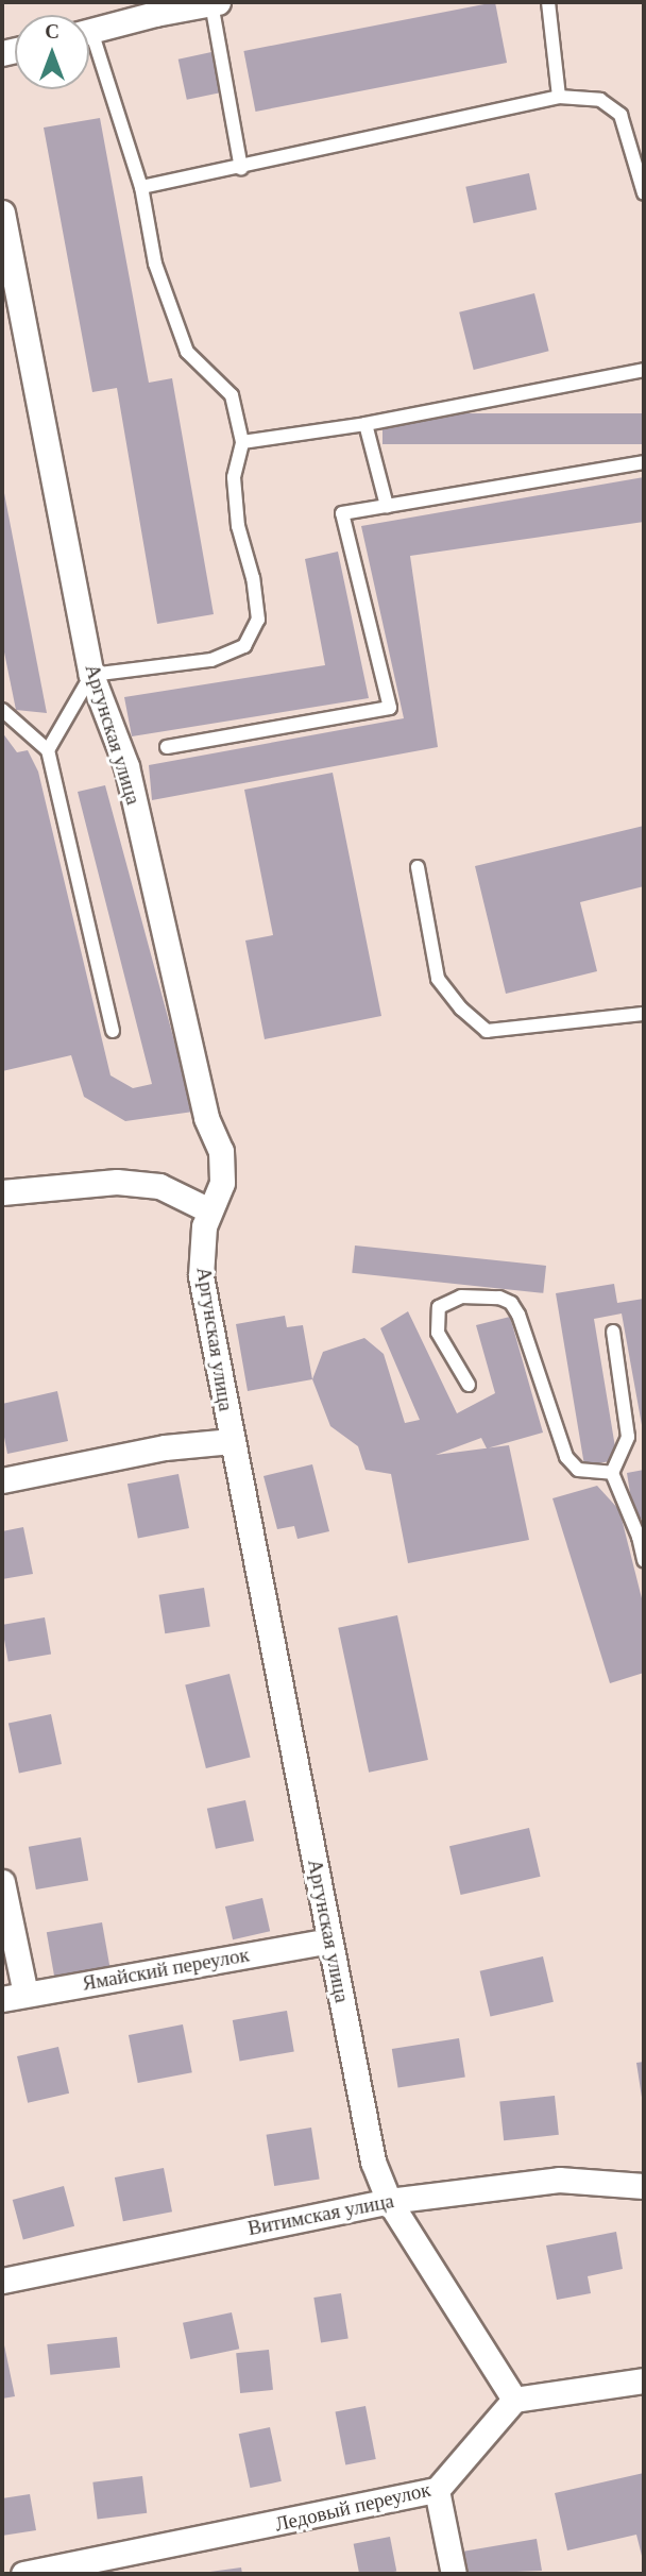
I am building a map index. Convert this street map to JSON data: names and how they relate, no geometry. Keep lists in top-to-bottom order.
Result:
{
  "streets": {
    "street": [
      "Аргунская улица",
      "Ямайский переулок",
      "Витимская улица",
      "Ледовый переулок"
    ]
  },
  "crossings": [
    ["Аргунская улица", "Ямайский переулок"],
    ["Аргунская улица", "Витимская улица"],
    ["Аргунская улица", "Ледовый переулок"]
  ],
  "north": "top"
}
